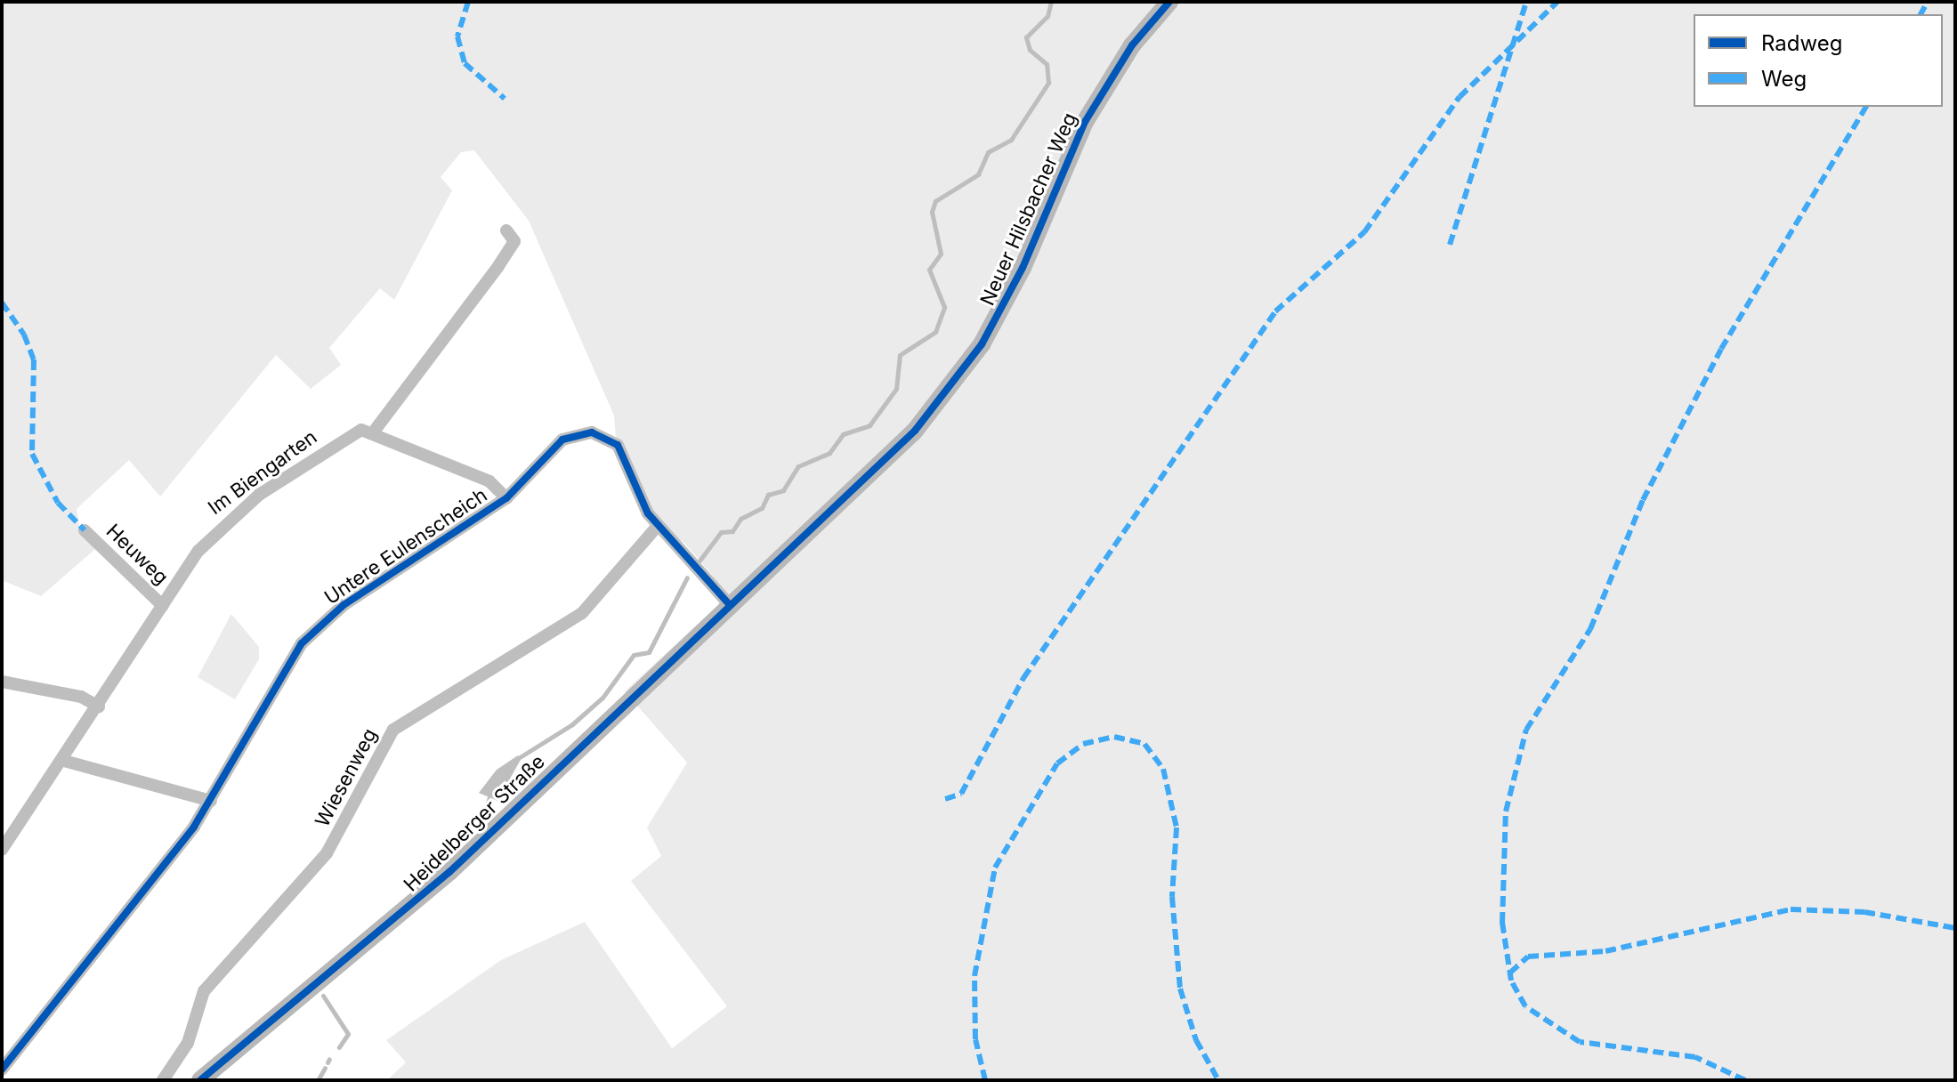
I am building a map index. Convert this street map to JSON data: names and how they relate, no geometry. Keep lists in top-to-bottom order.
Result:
{
  "streets": {
    "street": [
      "Neuer Hilsbacher Weg",
      "Im Biengarten",
      "Untere Eulenscheich",
      "Heuweg",
      "Wiesenweg",
      "Heidelberger Straße"
    ]
  },
  "crossings": [
    ["Neuer Hilsbacher Weg", "Untere Eulenscheich"],
    ["Neuer Hilsbacher Weg", "Heidelberger Straße"],
    ["Im Biengarten", "Heuweg"],
    ["Untere Eulenscheich", "Wiesenweg"],
    ["Untere Eulenscheich", "Heidelberger Straße"]
  ],
  "legend": ["Radweg", "Weg"]
}
